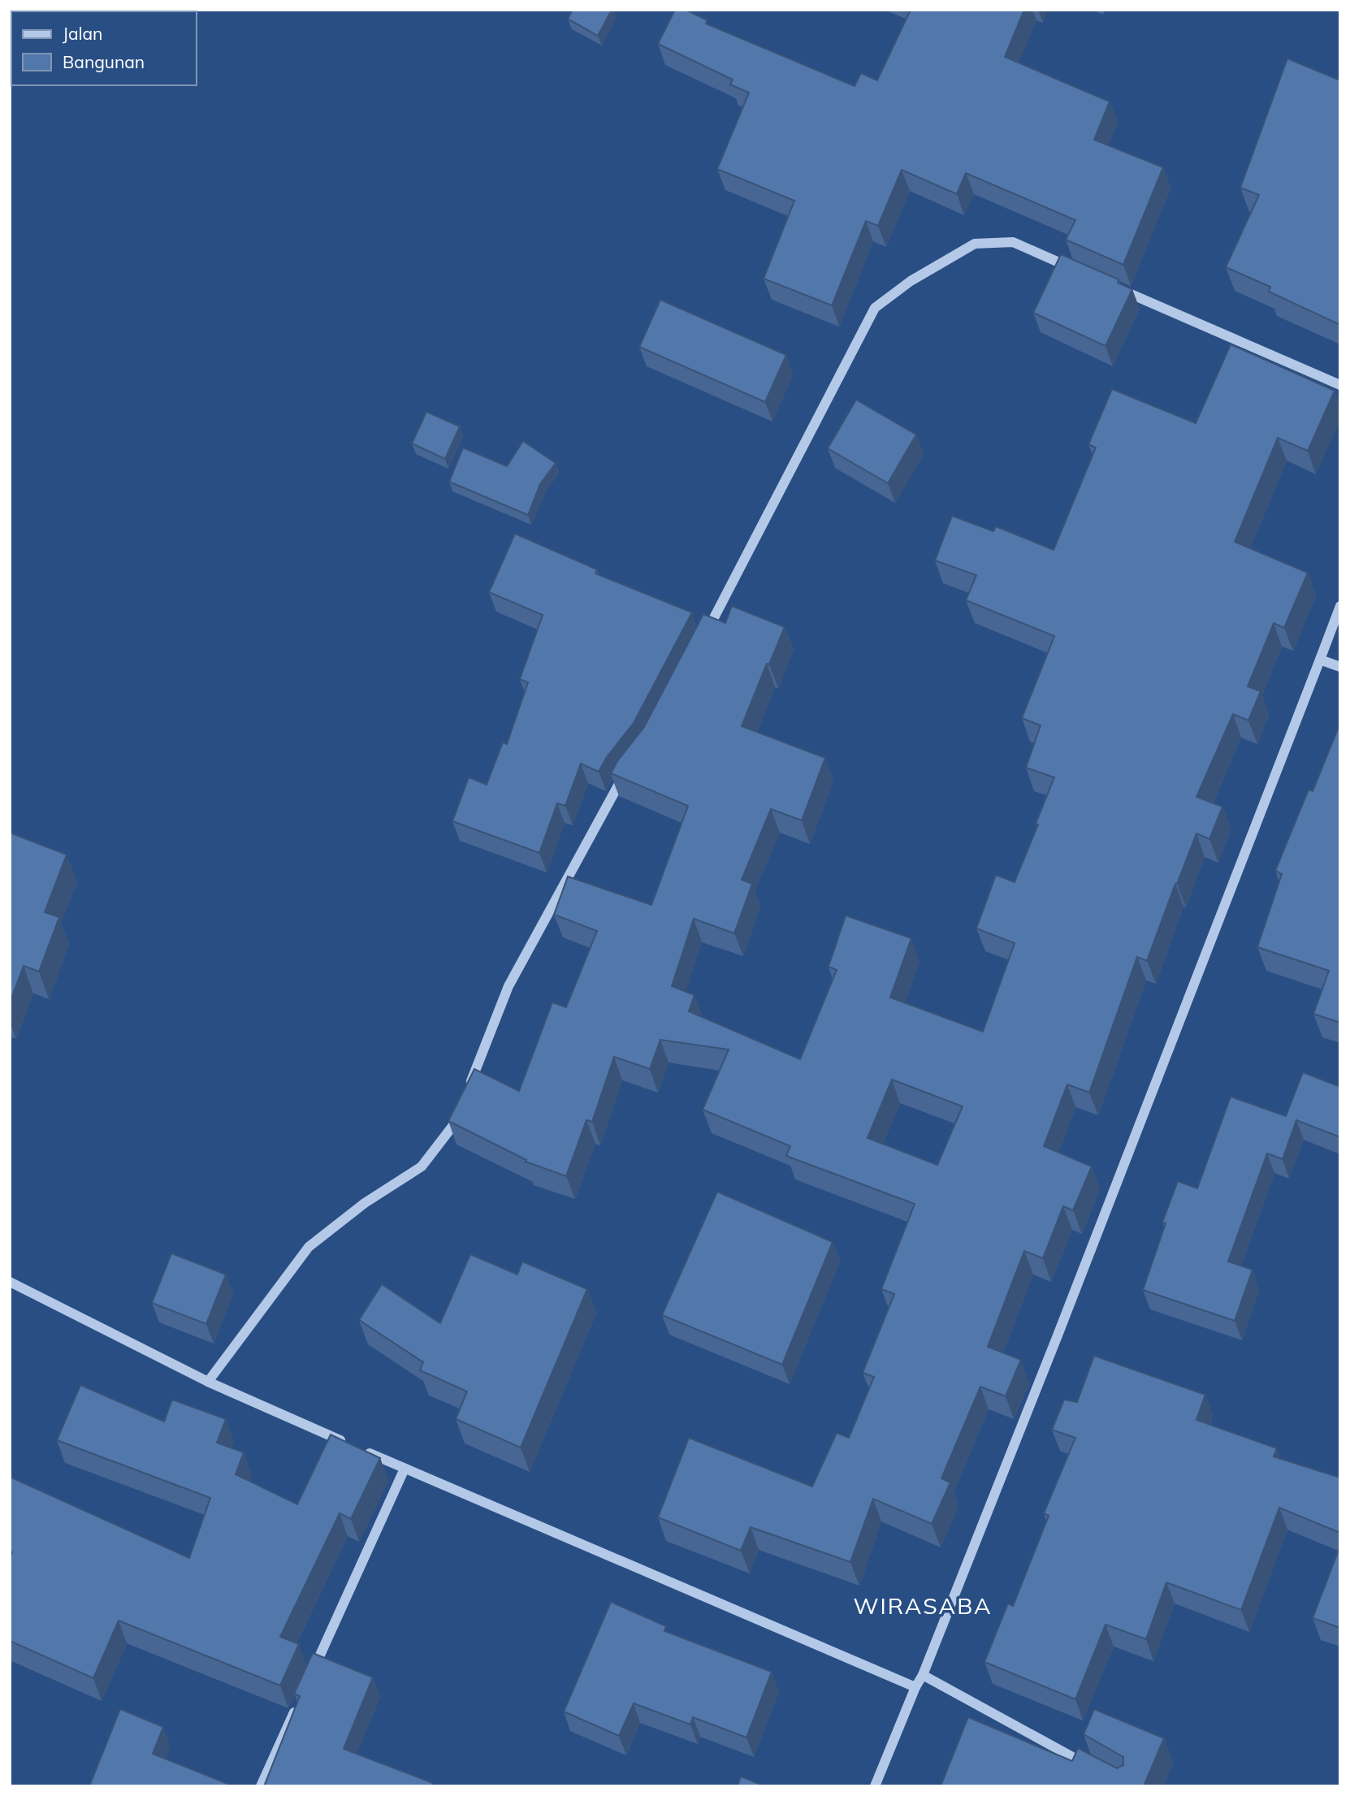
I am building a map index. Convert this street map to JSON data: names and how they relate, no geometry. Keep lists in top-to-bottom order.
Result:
{
  "districts": ["WIRASABA"],
  "legend": ["Jalan", "Bangunan"]
}
